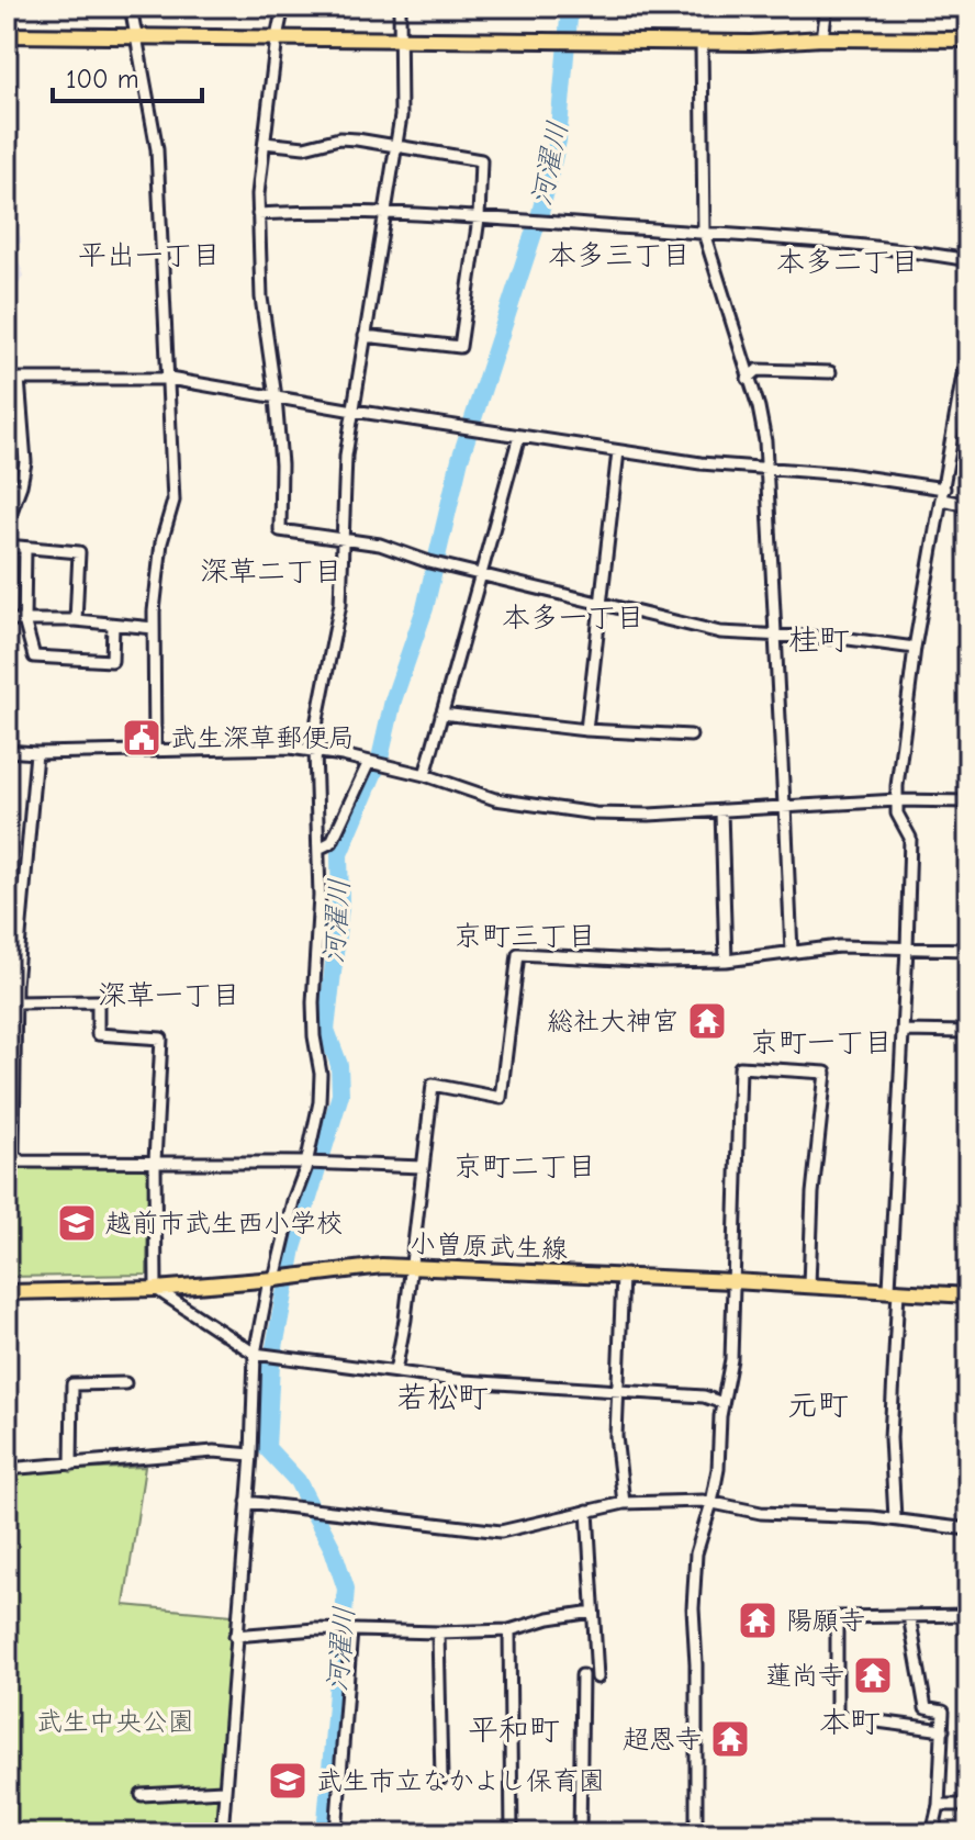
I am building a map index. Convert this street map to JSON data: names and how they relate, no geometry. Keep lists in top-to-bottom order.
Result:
{
  "streets": {
    "main road": ["小曽原武生線"]
  },
  "districts": [
    "平出一丁目",
    "本多三丁目",
    "本多二丁目",
    "深草二丁目",
    "本多一丁目",
    "桂町",
    "京町三丁目",
    "深草一丁目",
    "京町一丁目",
    "京町二丁目",
    "若松町",
    "元町",
    "本町",
    "平和町"
  ],
  "water": ["河濯川"],
  "parks": ["武生中央公園"],
  "places": {
    "public building": ["武生深草郵便局"],
    "temple": [
      "総社大神宮",
      "陽願寺",
      "蓮尚寺",
      "超恩寺"
    ],
    "school or university": ["越前市武生西小学校", "武生市立なかよし保育園"]
  },
  "scale_bar": "100 m"
}
